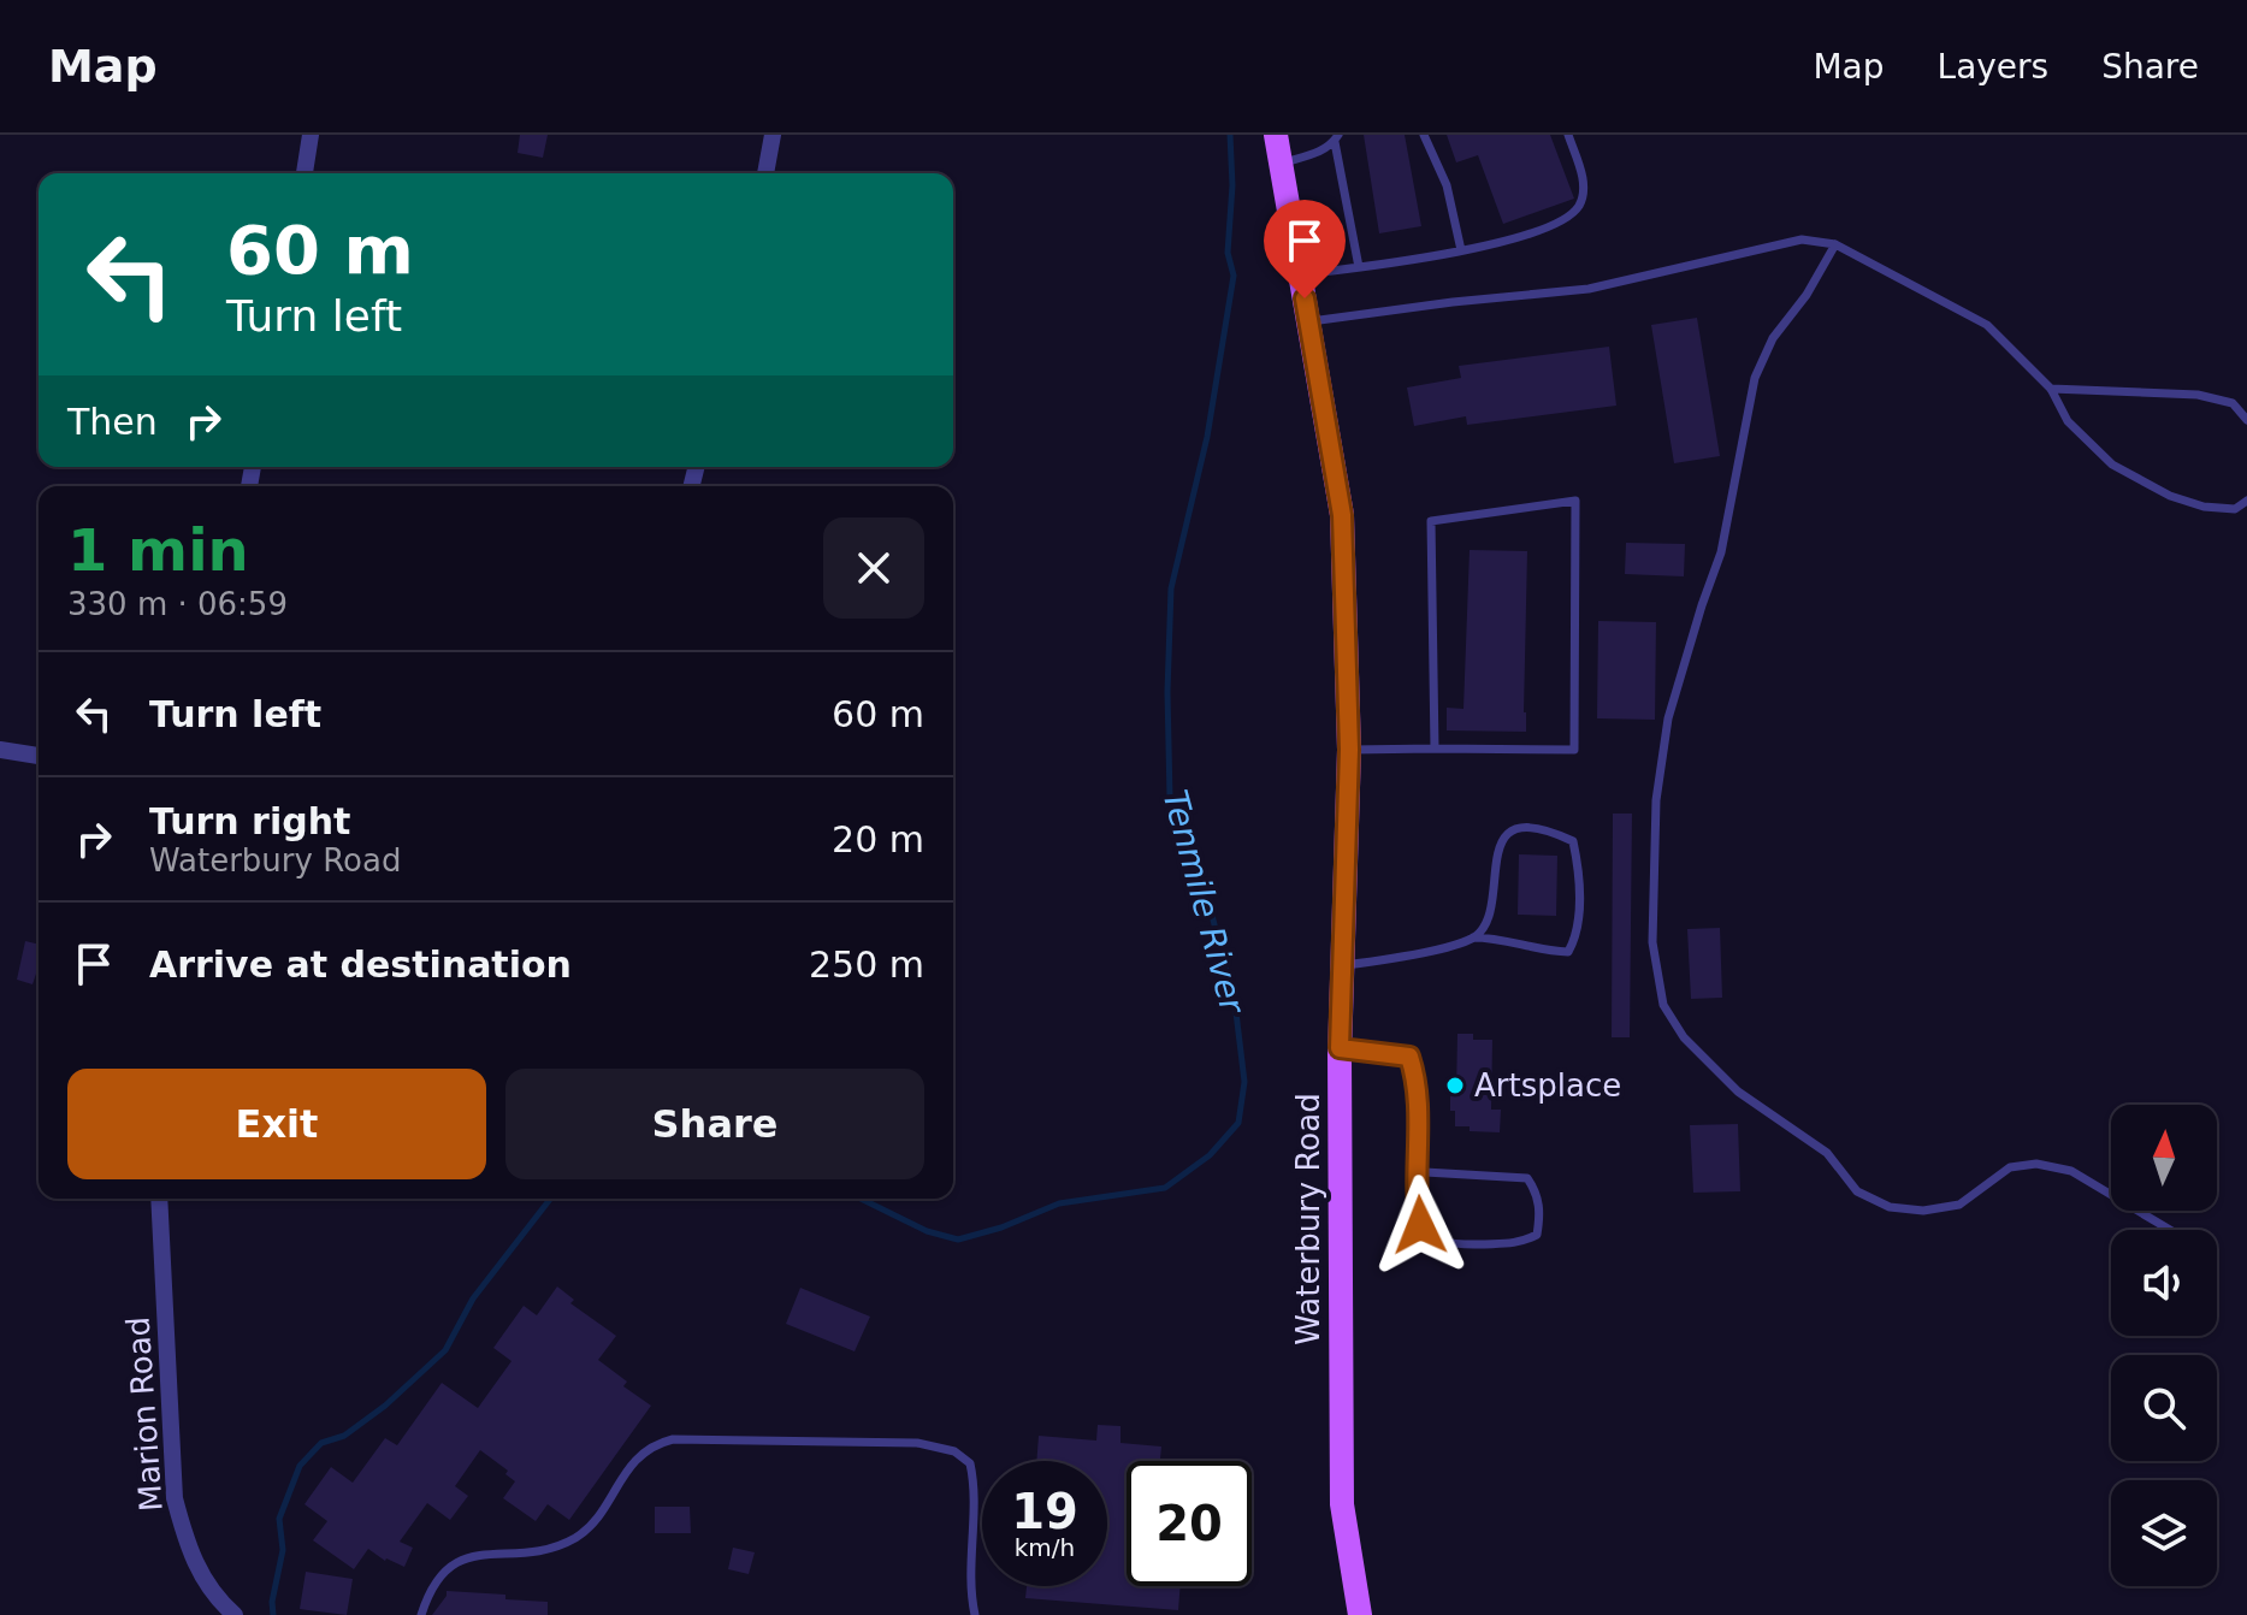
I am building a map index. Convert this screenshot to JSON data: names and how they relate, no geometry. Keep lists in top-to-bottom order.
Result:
{
  "streets": {
    "main road": ["Waterbury Road"],
    "street": ["Marion Road"]
  },
  "water": ["Tenmile River"],
  "places": ["Artsplace"],
  "north": "top",
  "page": {
    "header": "Map",
    "nav": ["Map", "Layers", "Share"],
    "turn": ["60 m", "Turn left"],
    "then": "Then",
    "heading": ["1 min", "330 m · 06:59"],
    "list": [
      {
        "name": "Turn left",
        "value": "60 m"
      },
      {
        "name": "Turn right",
        "note": "Waterbury Road",
        "value": "20 m"
      },
      {
        "name": "Arrive at destination",
        "value": "250 m"
      }
    ],
    "buttons": ["Exit", "Share"],
    "speed": "19 km/h",
    "limit": "20"
  }
}
